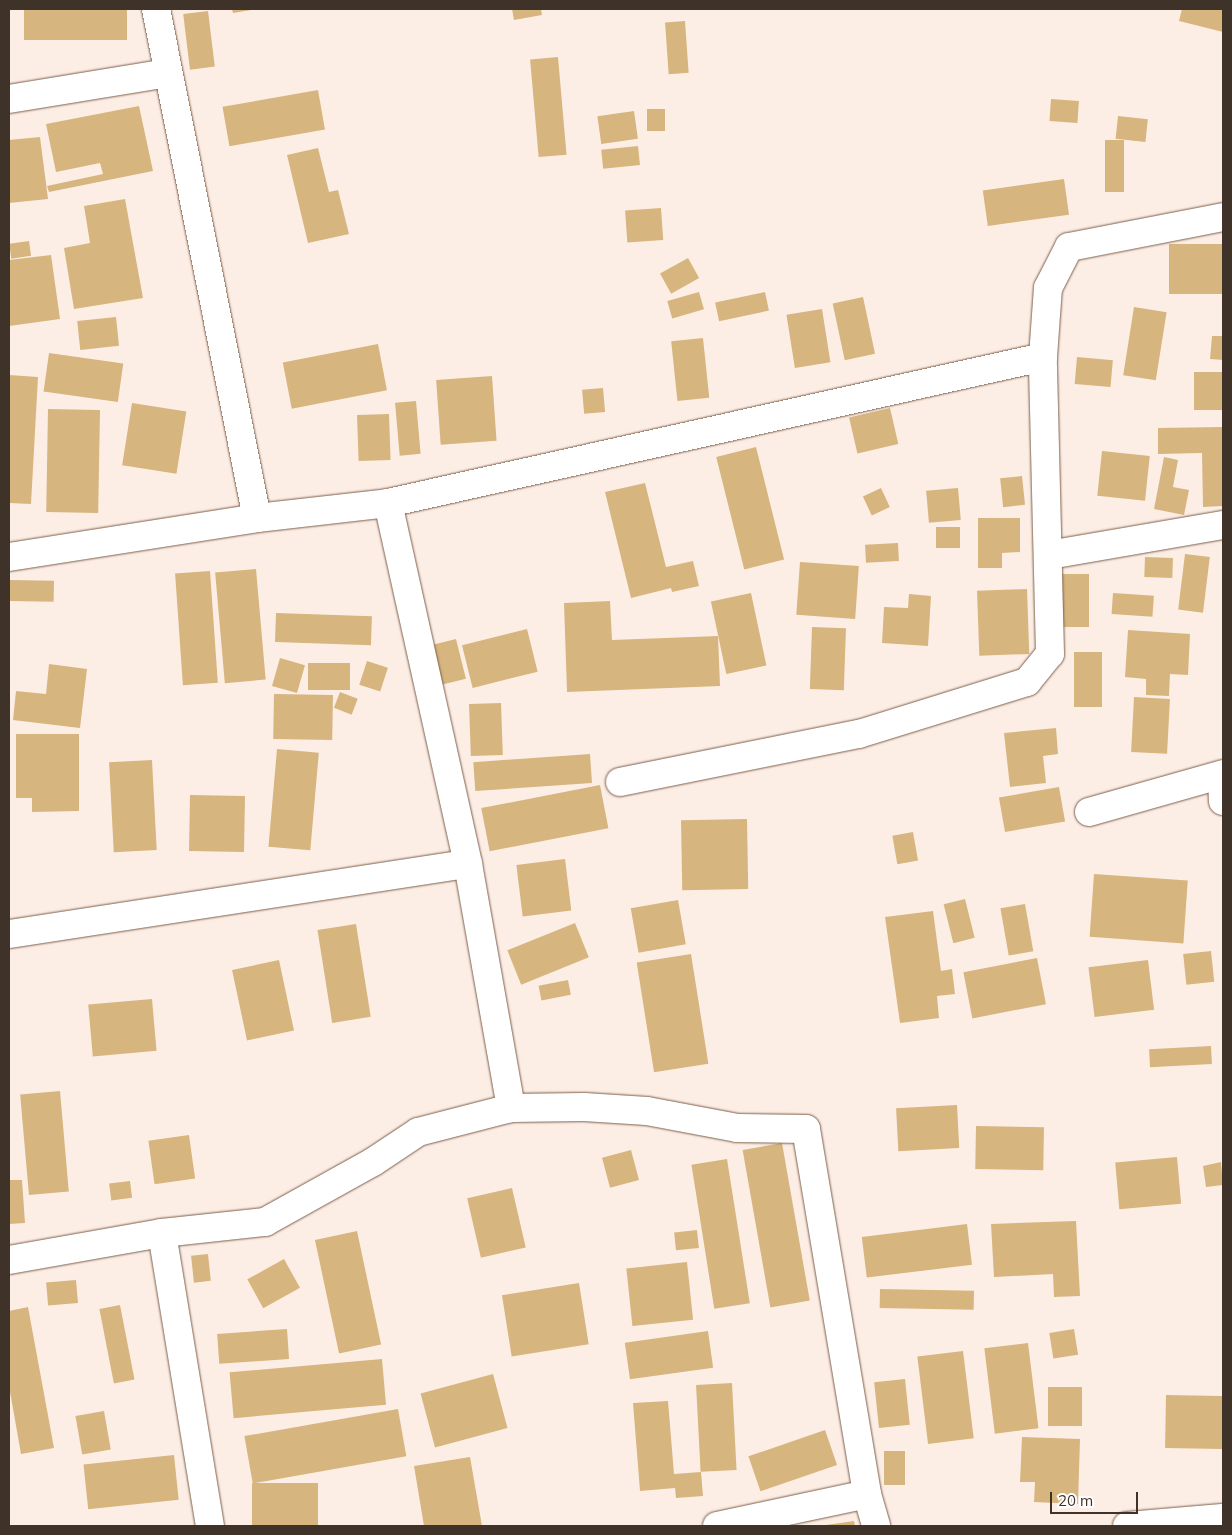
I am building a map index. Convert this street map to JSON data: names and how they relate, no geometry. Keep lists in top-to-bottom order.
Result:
{
  "scale_bar": "20 m"
}
